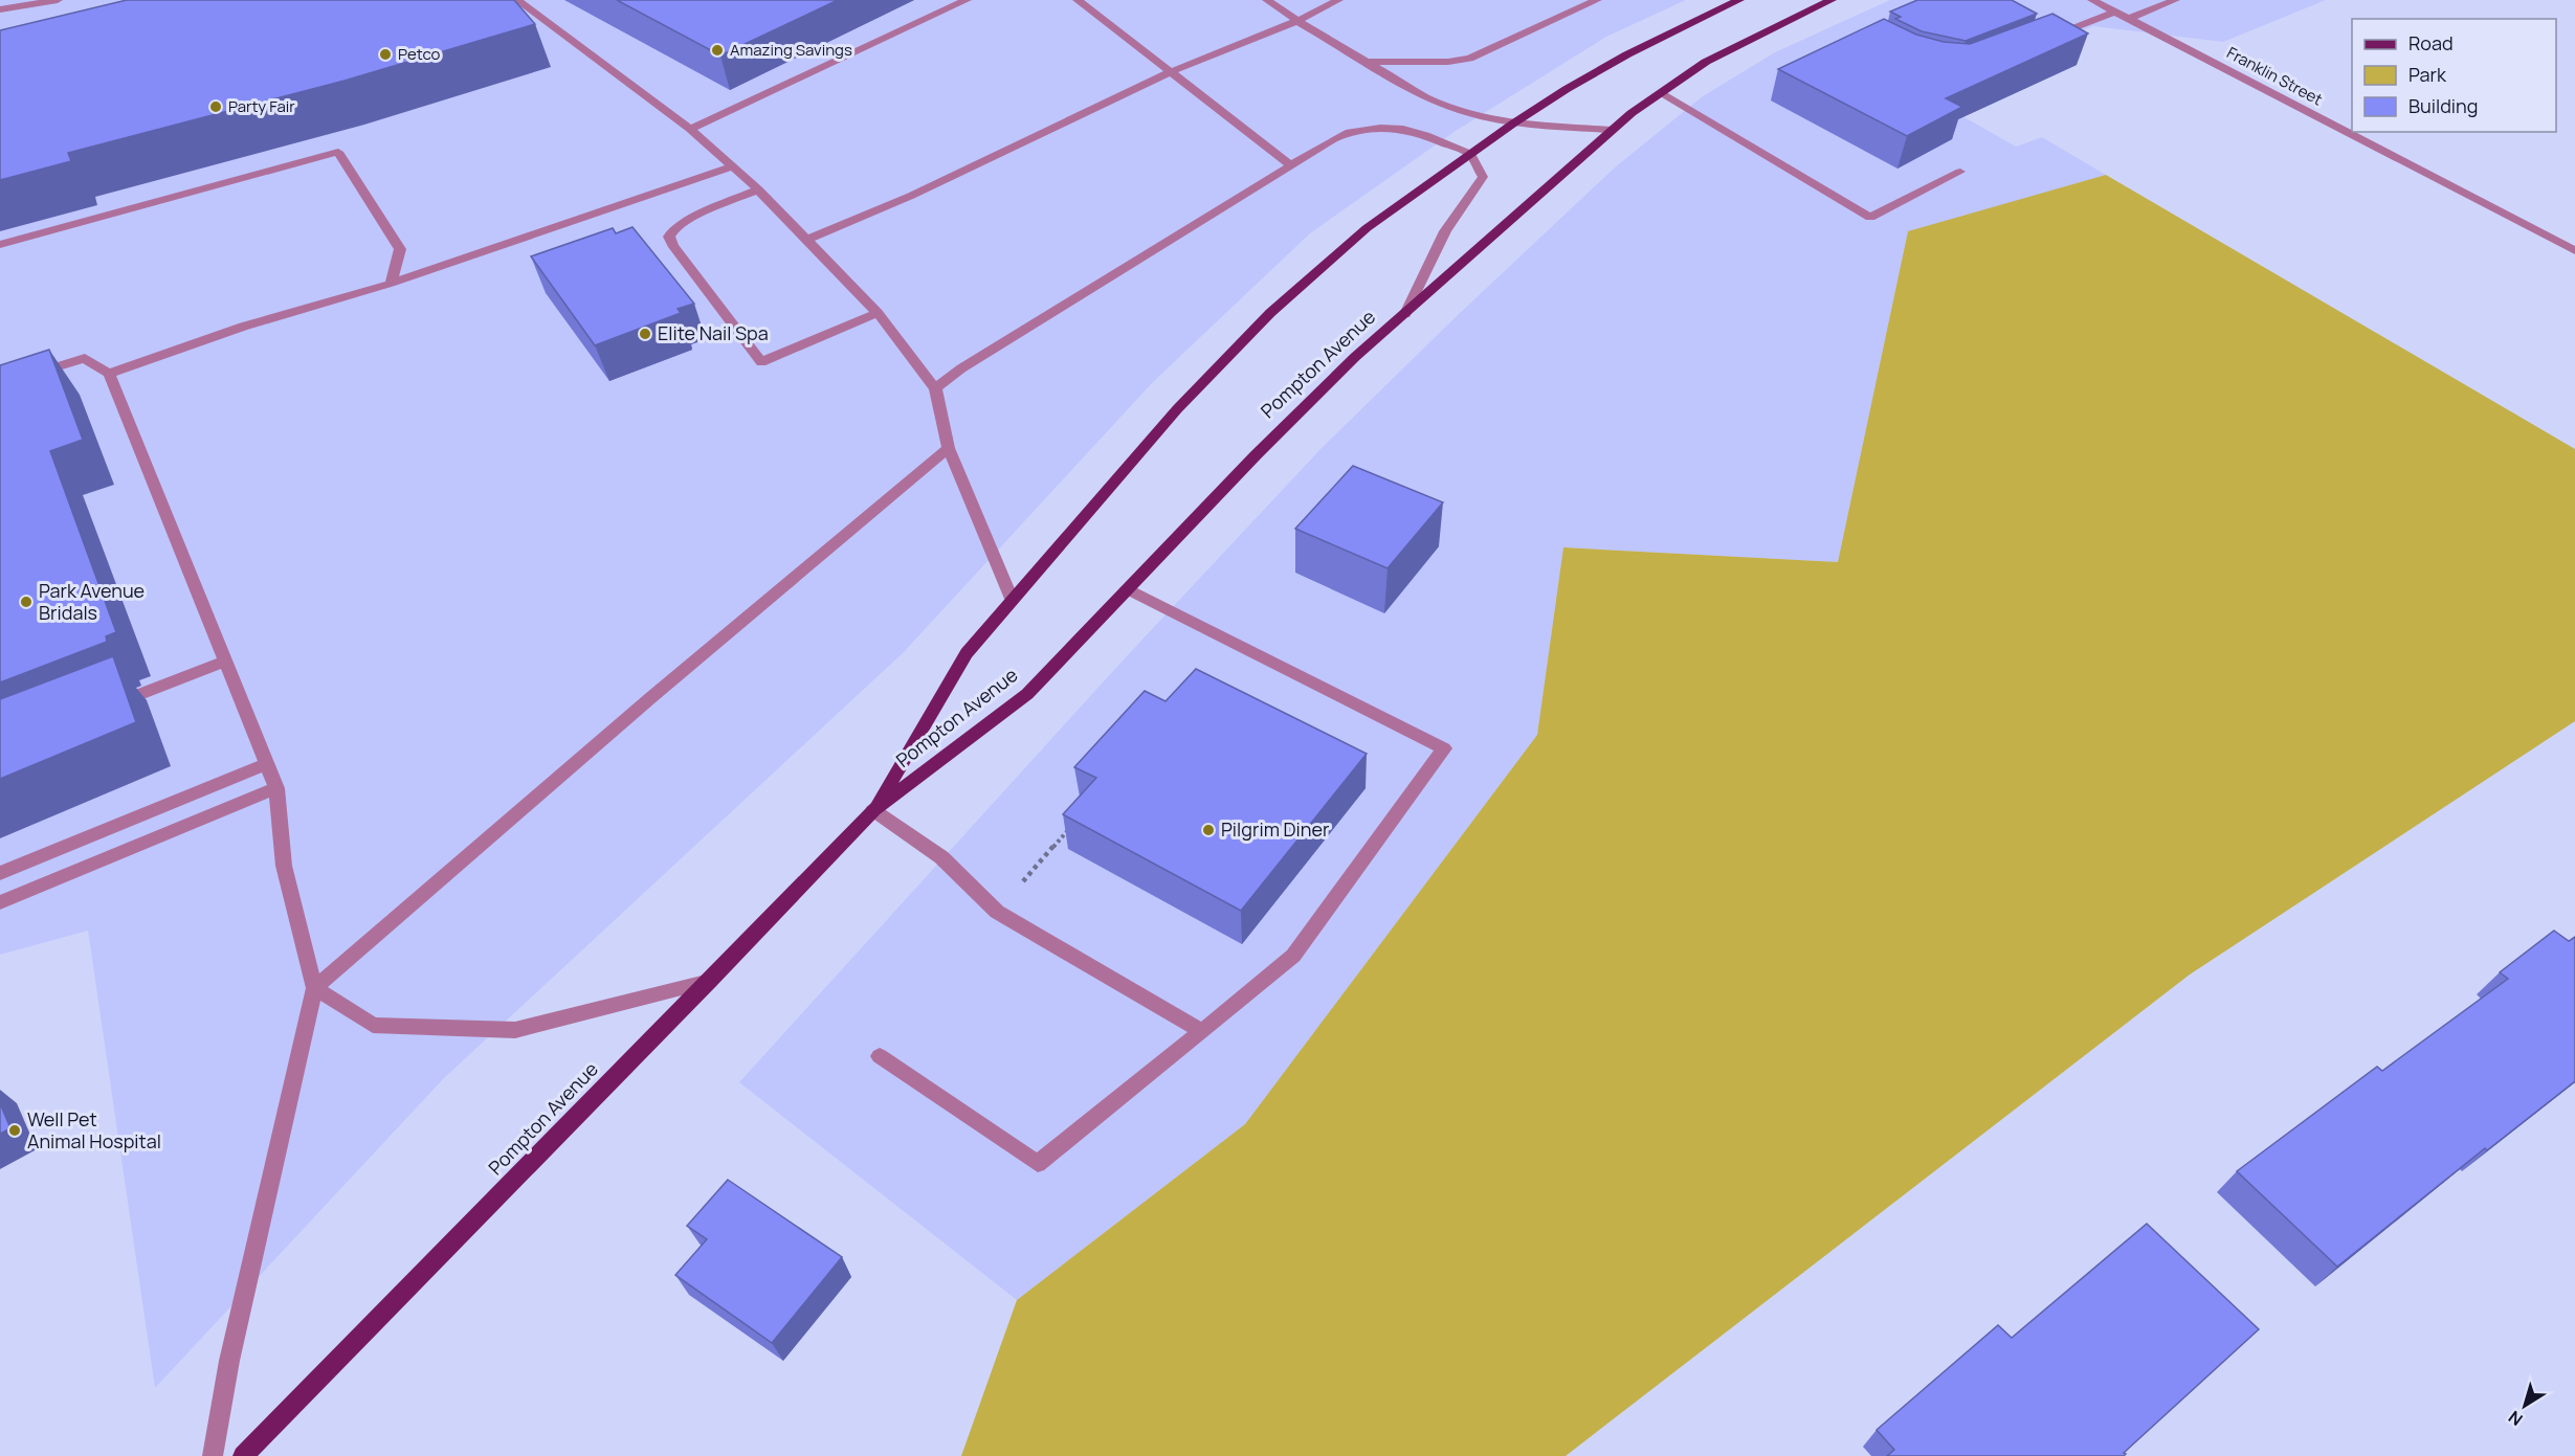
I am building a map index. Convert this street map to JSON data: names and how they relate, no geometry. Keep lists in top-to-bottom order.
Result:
{
  "streets": {
    "main road": ["Pompton Avenue"],
    "street": ["Franklin Street"]
  },
  "places": [
    "Amazing Savings",
    "Petco",
    "Party Fair",
    "Elite Nail Spa",
    "Park Avenue Bridals",
    "Pilgrim Diner",
    "Well Pet Animal Hospital"
  ],
  "legend": ["Road", "Park", "Building"],
  "north": "bottom left"
}
